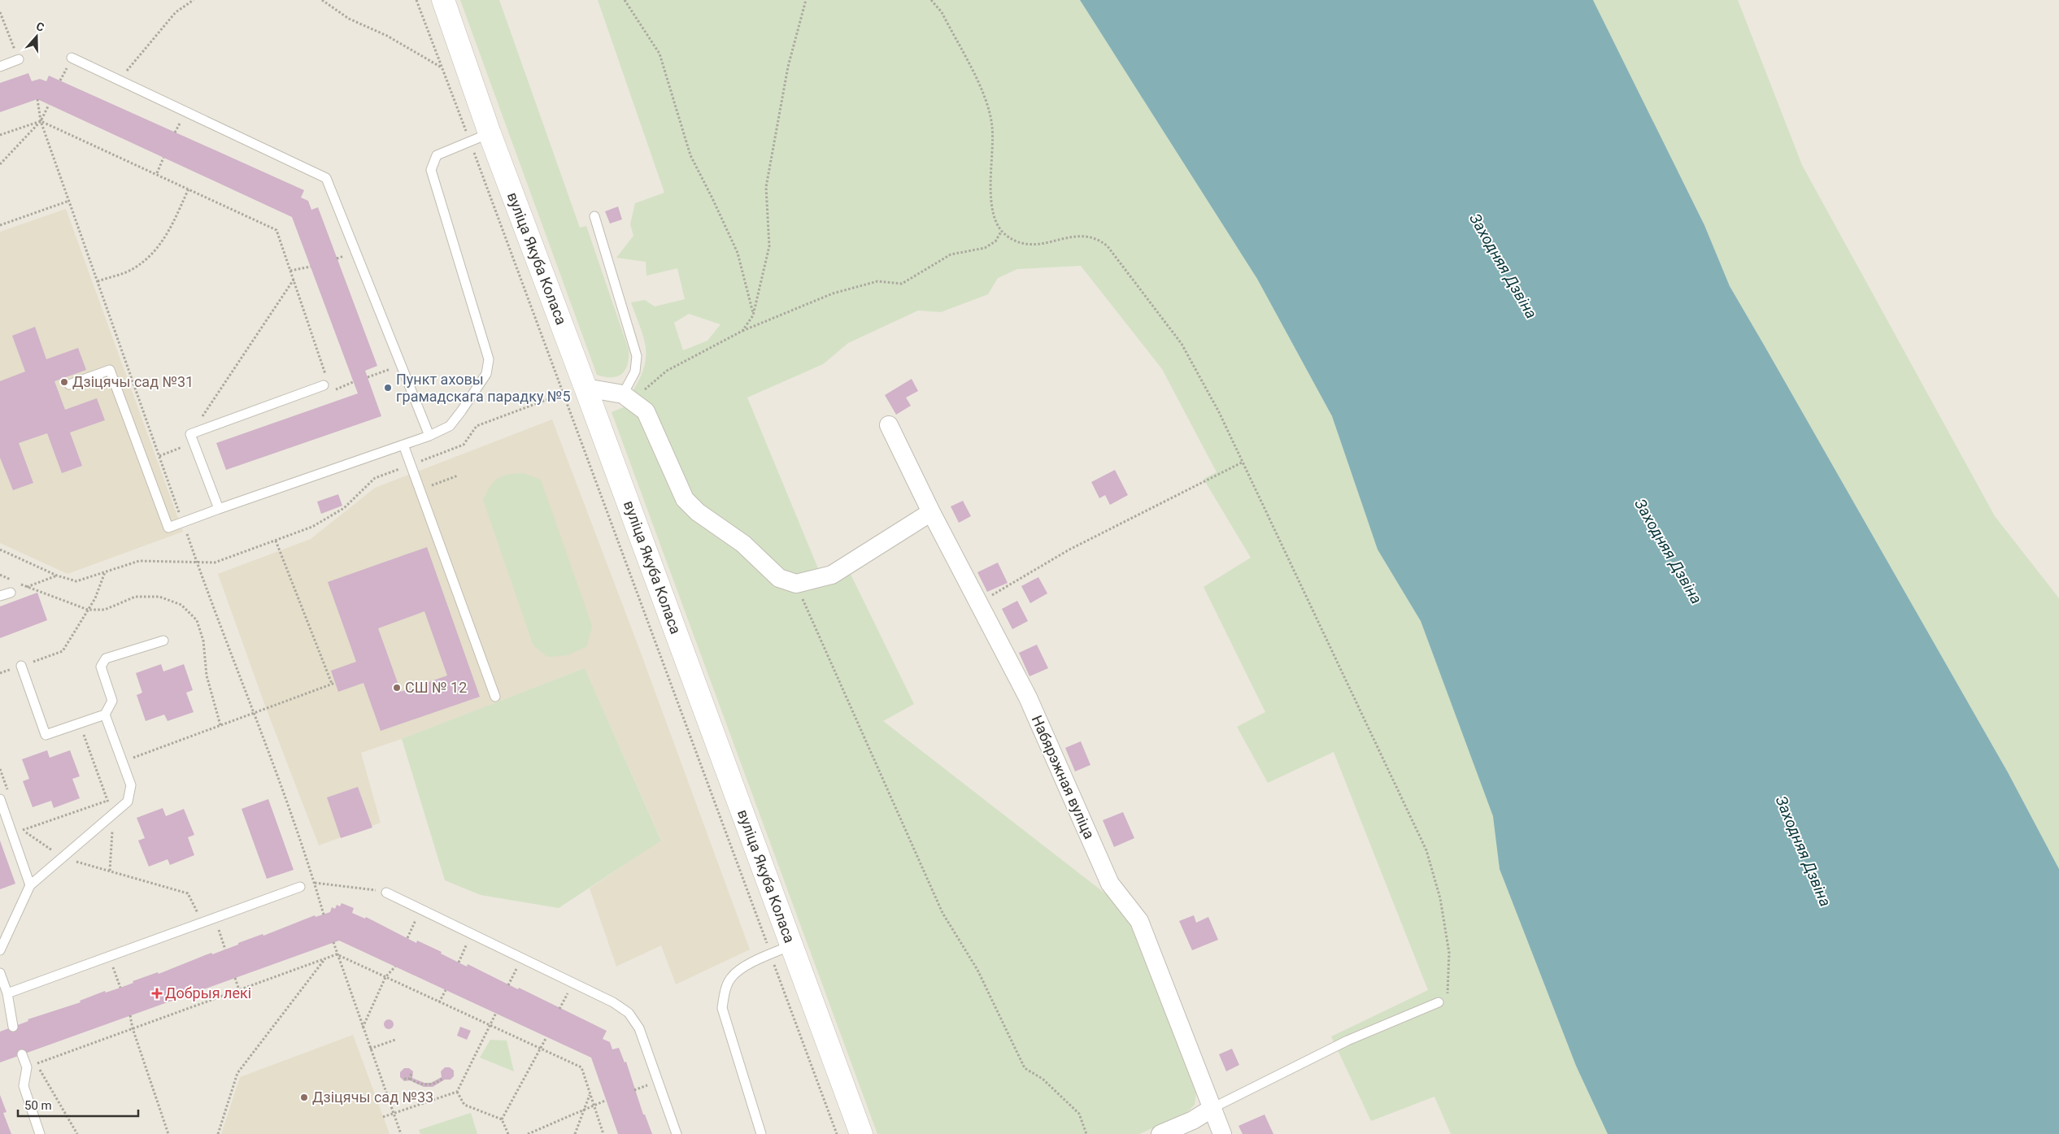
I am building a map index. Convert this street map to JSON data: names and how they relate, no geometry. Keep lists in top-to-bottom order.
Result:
{
  "streets": {
    "street": ["вуліца Якуба Коласа", "Набярэжная вуліца"]
  },
  "water": ["Заходняя Дзвіна"],
  "places": {
    "other": [
      "Дзіцячы сад №31",
      "Пункт аховы грамадскага парадку №5",
      "СШ № 12",
      "Дзіцячы сад №33"
    ],
    "health": ["Добрыя лекі"]
  },
  "scale_bar": "50 m",
  "north": "top"
}
